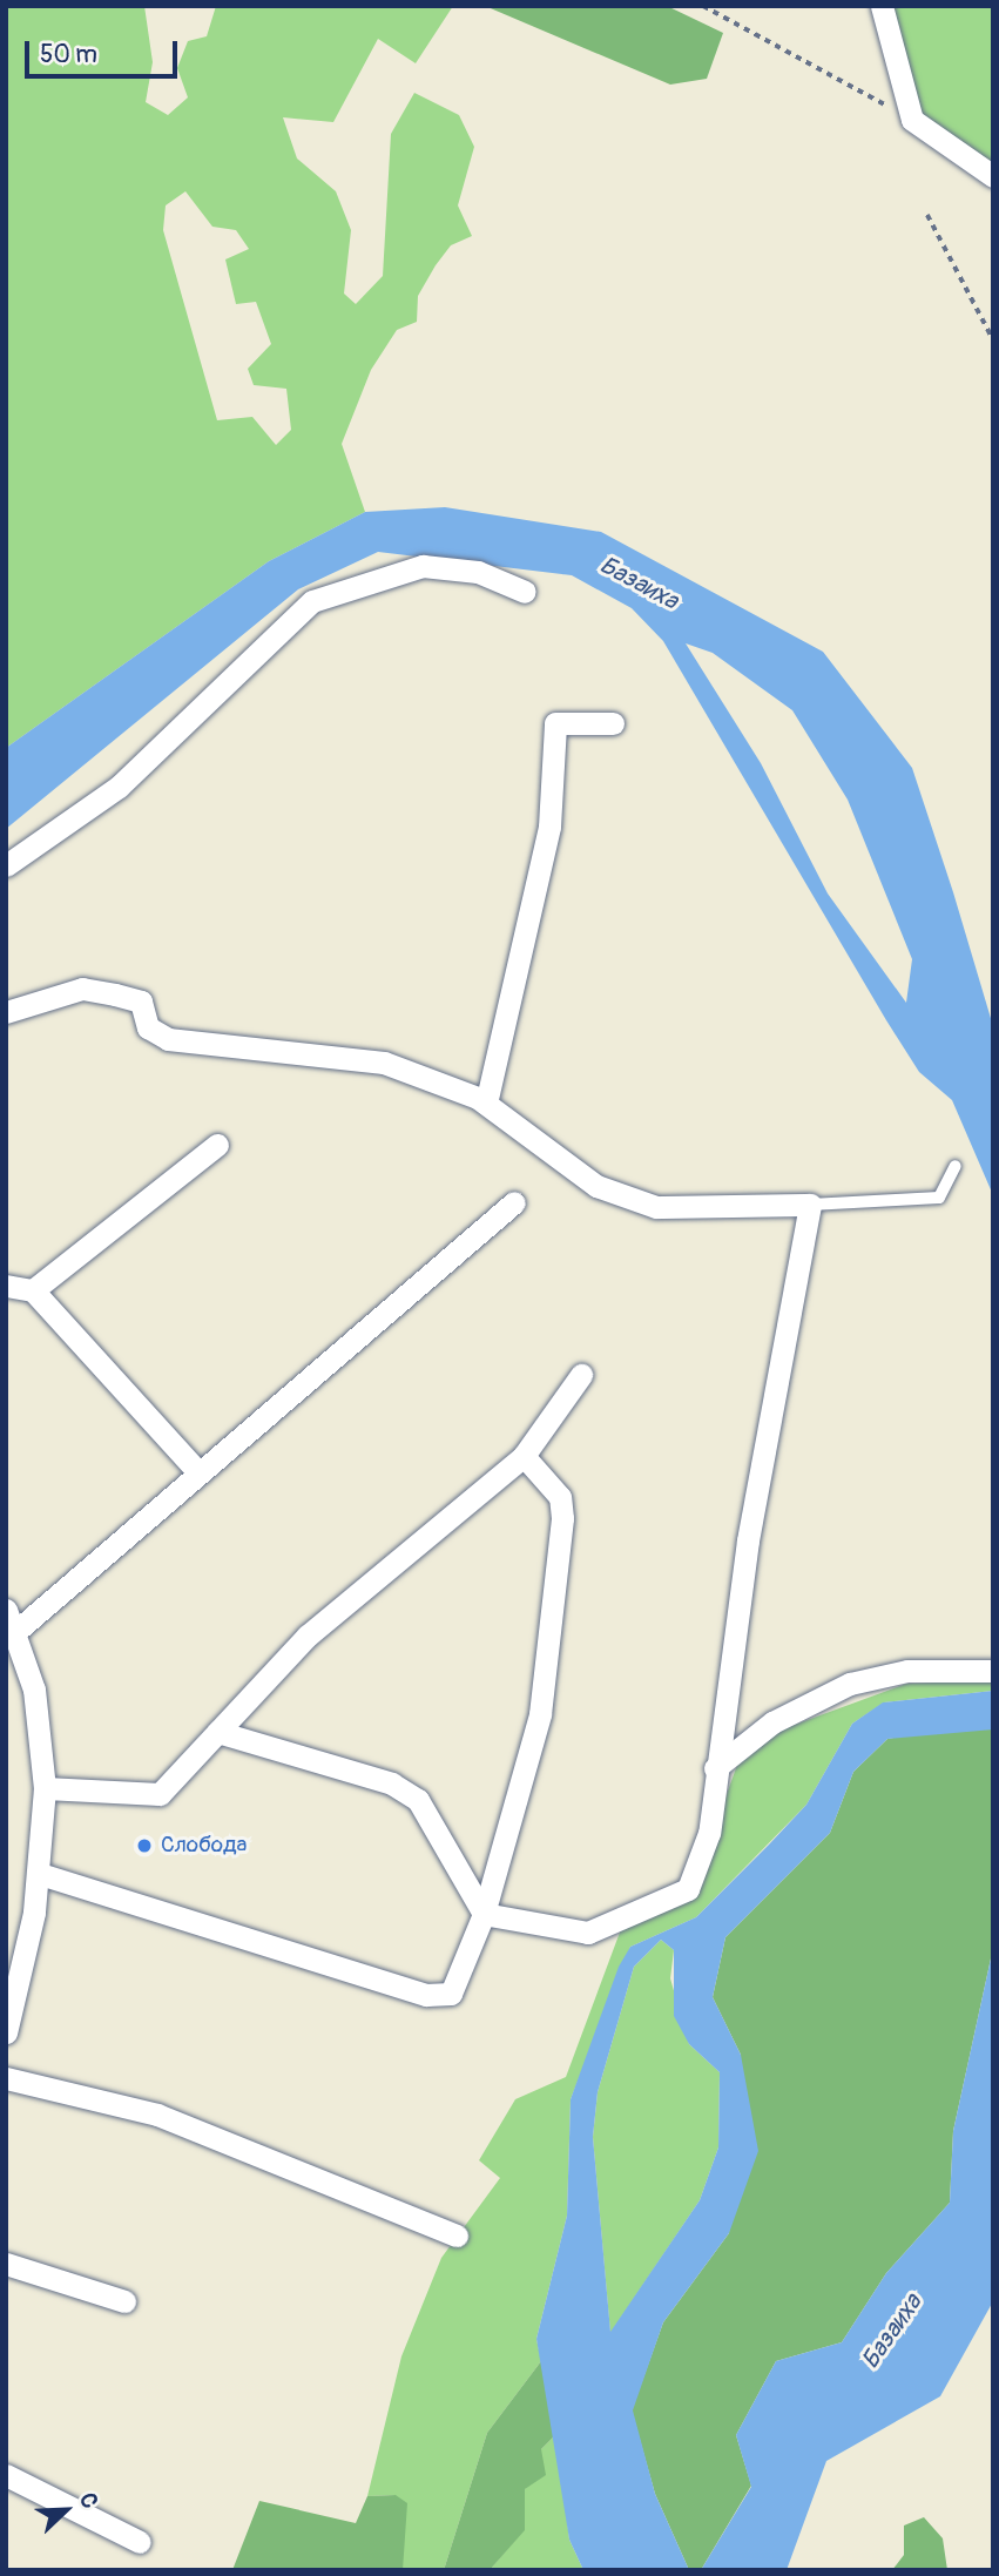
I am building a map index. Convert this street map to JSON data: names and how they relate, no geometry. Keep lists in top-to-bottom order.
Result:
{
  "water": ["Базаиха"],
  "places": ["Слобода"],
  "scale_bar": "50 m",
  "north": "top right"
}
